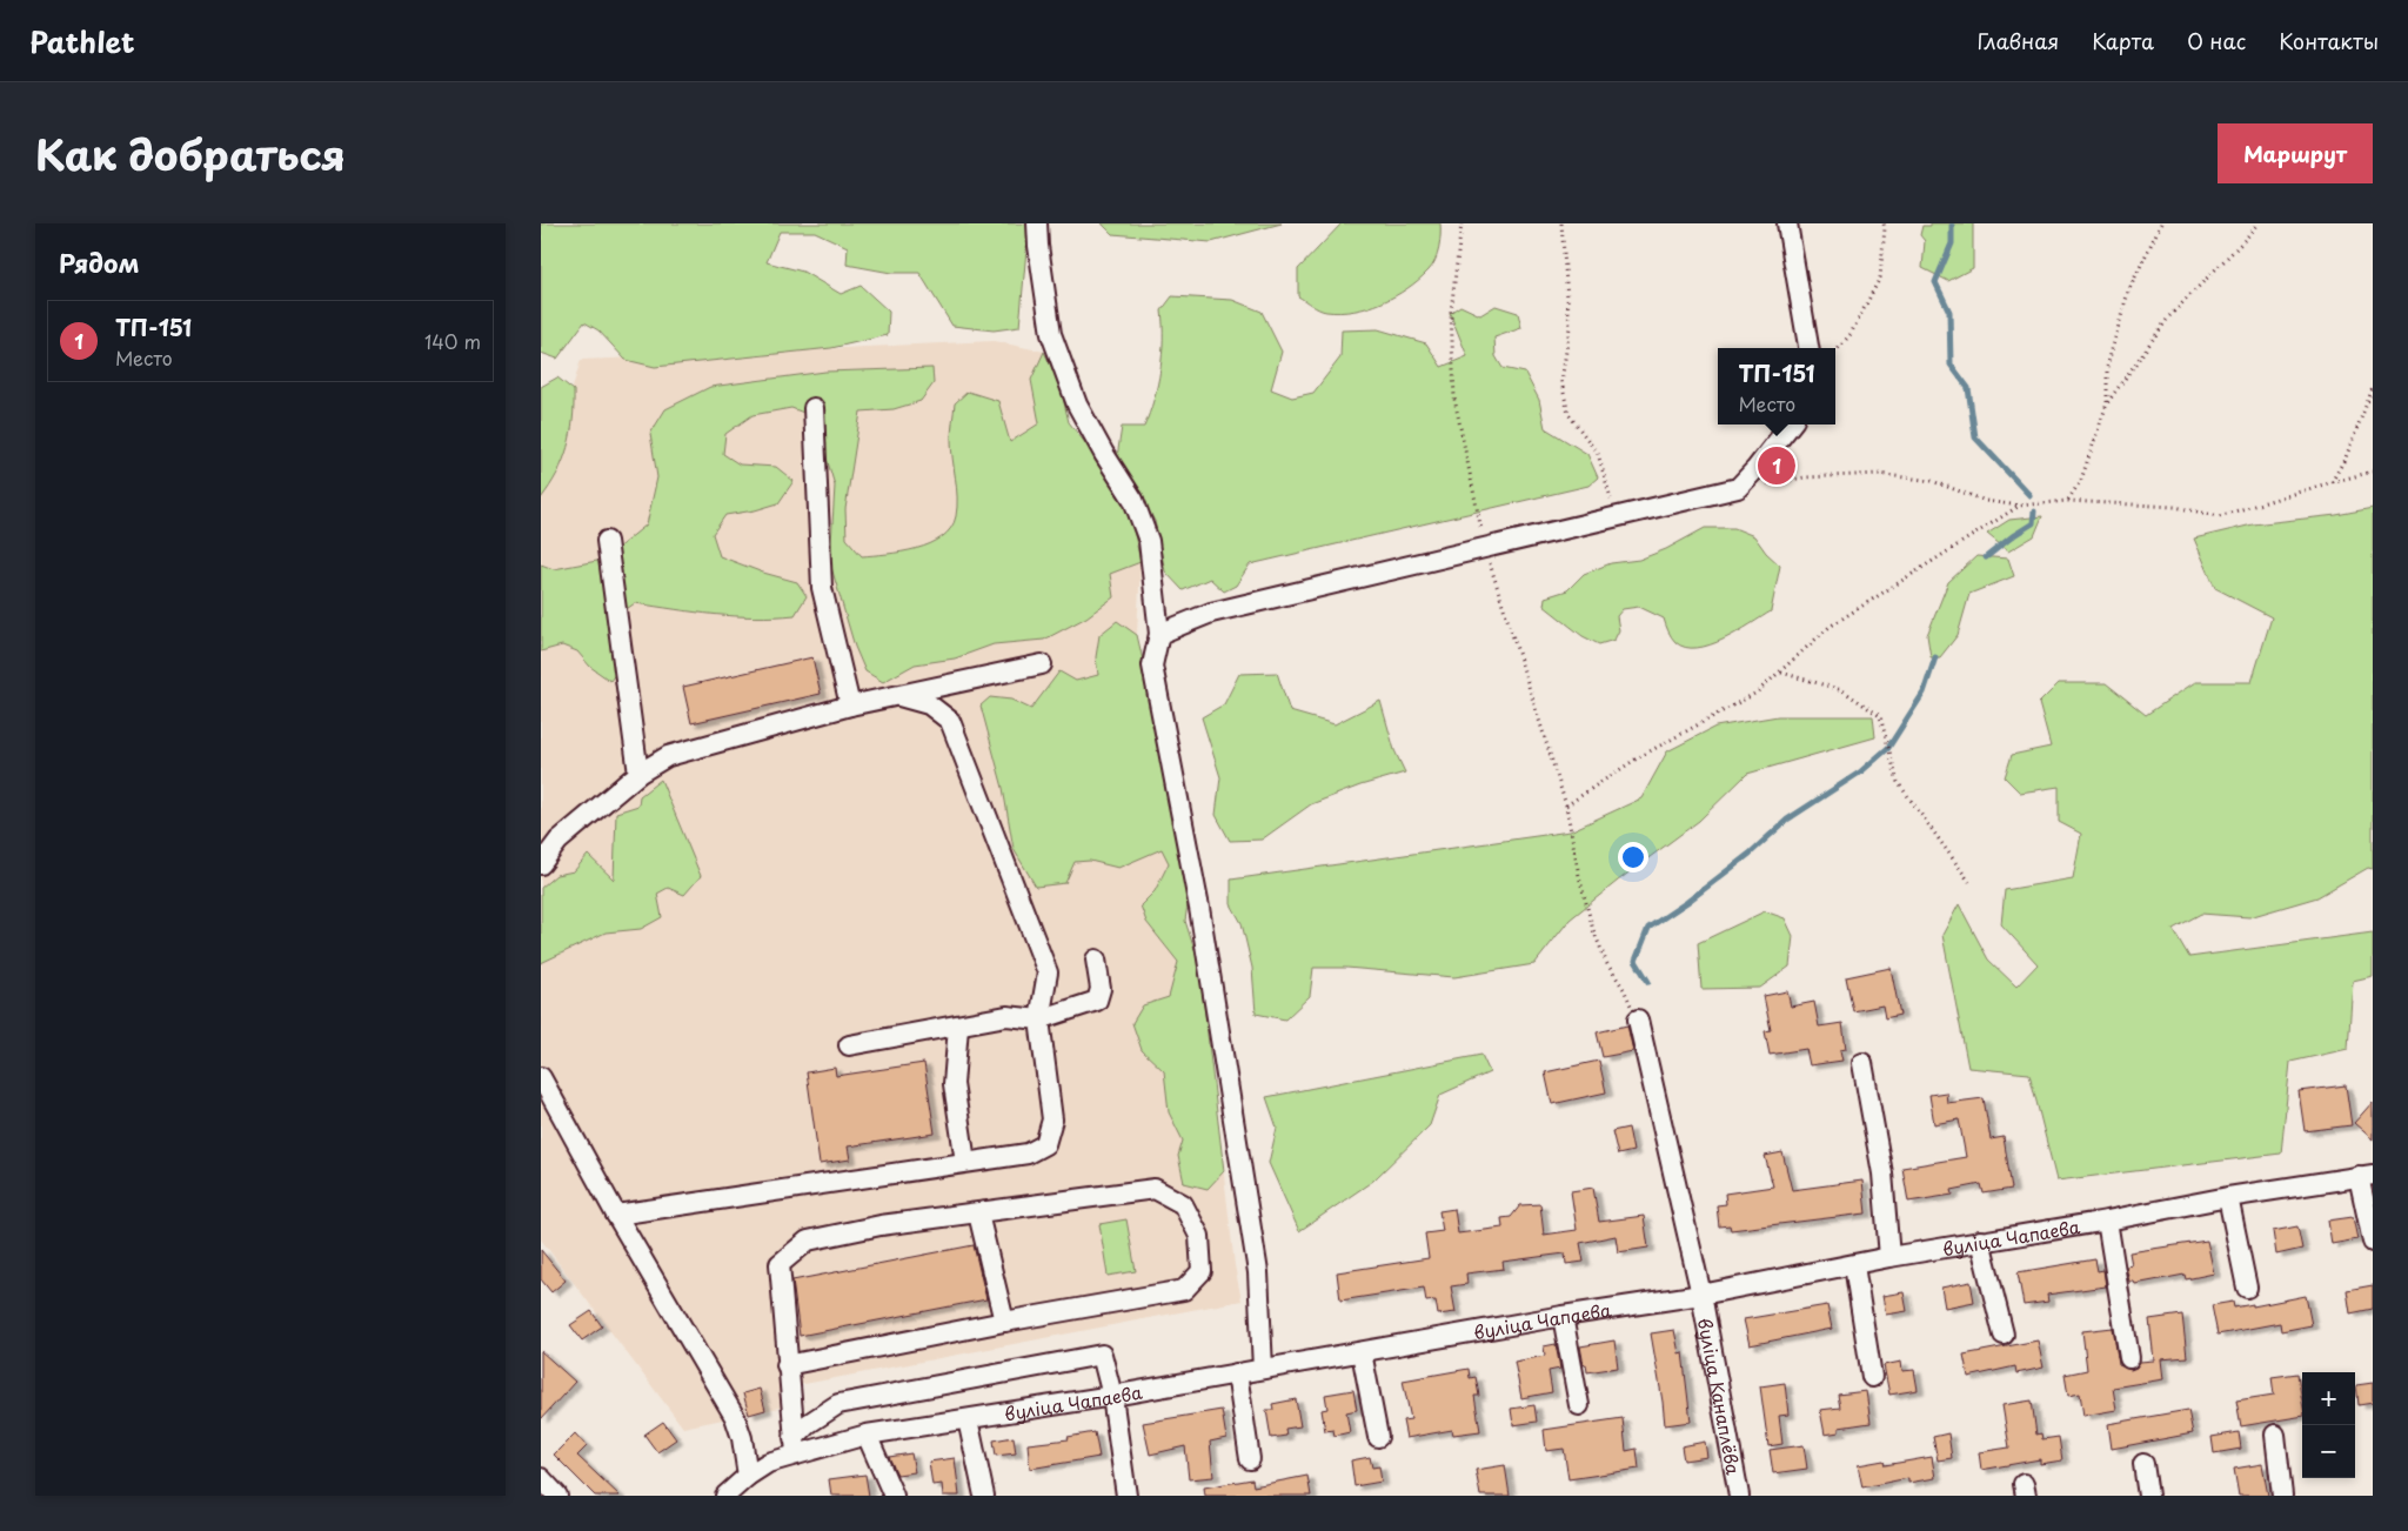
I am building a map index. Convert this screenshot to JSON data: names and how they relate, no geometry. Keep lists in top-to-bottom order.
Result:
{
  "streets": {
    "street": ["вуліца Чапаева", "вуліца Канаплёва"]
  },
  "crossings": [
    ["вуліца Чапаева", "вуліца Канаплёва"]
  ],
  "page": {
    "header": "Pathlet",
    "nav": [
      "Главная",
      "Карта",
      "О нас",
      "Контакты"
    ],
    "title": "Как добраться",
    "buttons": "Маршрут",
    "heading": "Рядом",
    "list": [
      {
        "mark": "1",
        "name": "ТП-151",
        "note": "Место",
        "value": "140 m"
      }
    ],
    "popup": ["ТП-151", "Место"],
    "pins": "1",
    "map_buttons": ["+", "−"]
  }
}
